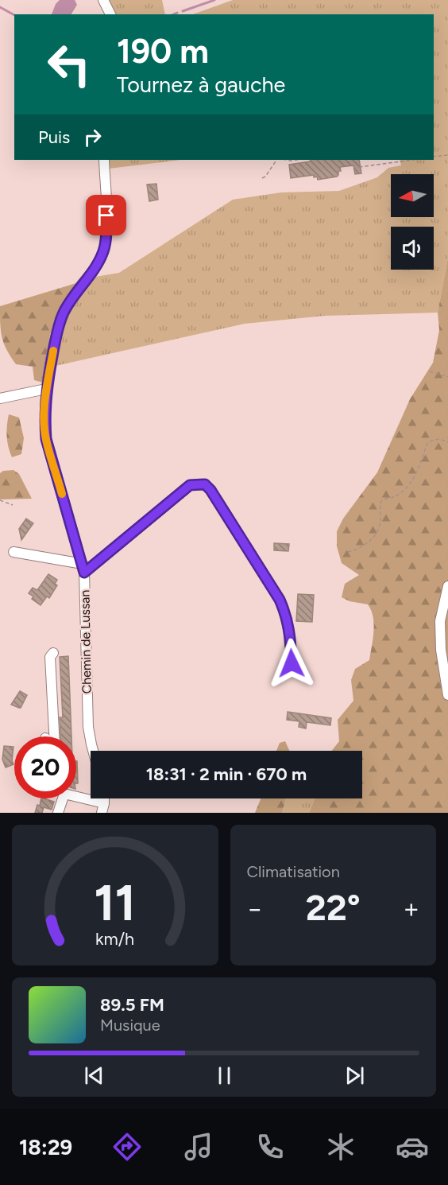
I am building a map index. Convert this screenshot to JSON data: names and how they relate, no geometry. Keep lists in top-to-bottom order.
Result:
{
  "streets": {
    "street": ["Chemin de Lussan"]
  },
  "north": "left",
  "page": {
    "turn": ["190 m", "Tournez à gauche"],
    "then": "Puis",
    "limit": "20",
    "trip": "18:31 · 2 min · 670 m",
    "tile": "Climatisation",
    "heat": ["−", "22°", "+"],
    "song": ["89.5 FM", "Musique"],
    "tabs": "18:29",
    "gauge": ["11", "km/h"]
  }
}
